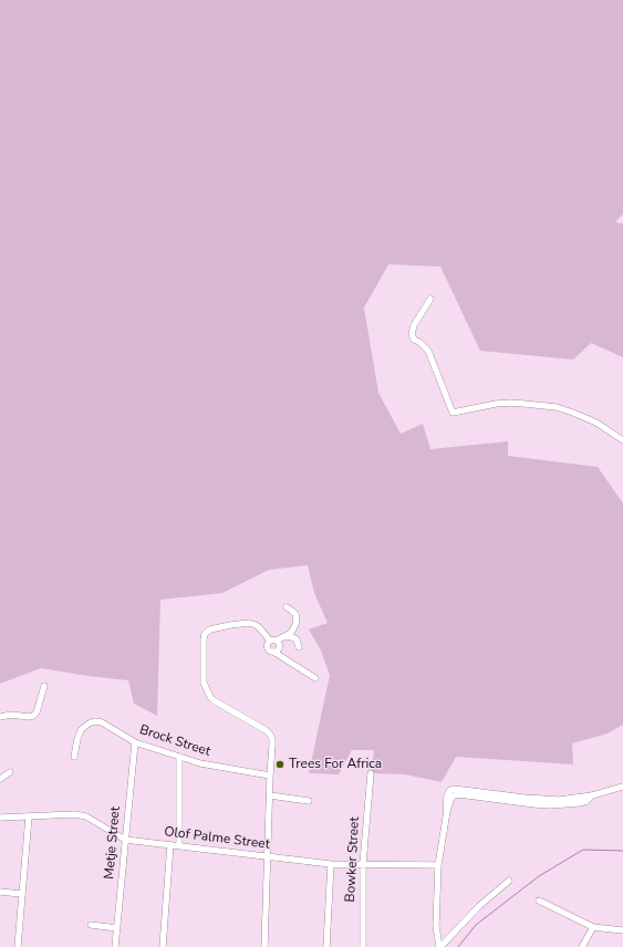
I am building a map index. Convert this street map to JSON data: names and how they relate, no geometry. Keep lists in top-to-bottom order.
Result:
{
  "streets": {
    "street": [
      "Brock Street",
      "Olof Palme Street",
      "Metje Street",
      "Bowker Street"
    ]
  },
  "crossings": [
    ["Brock Street", "Metje Street"],
    ["Olof Palme Street", "Metje Street"],
    ["Olof Palme Street", "Bowker Street"]
  ],
  "places": ["Trees For Africa"]
}
